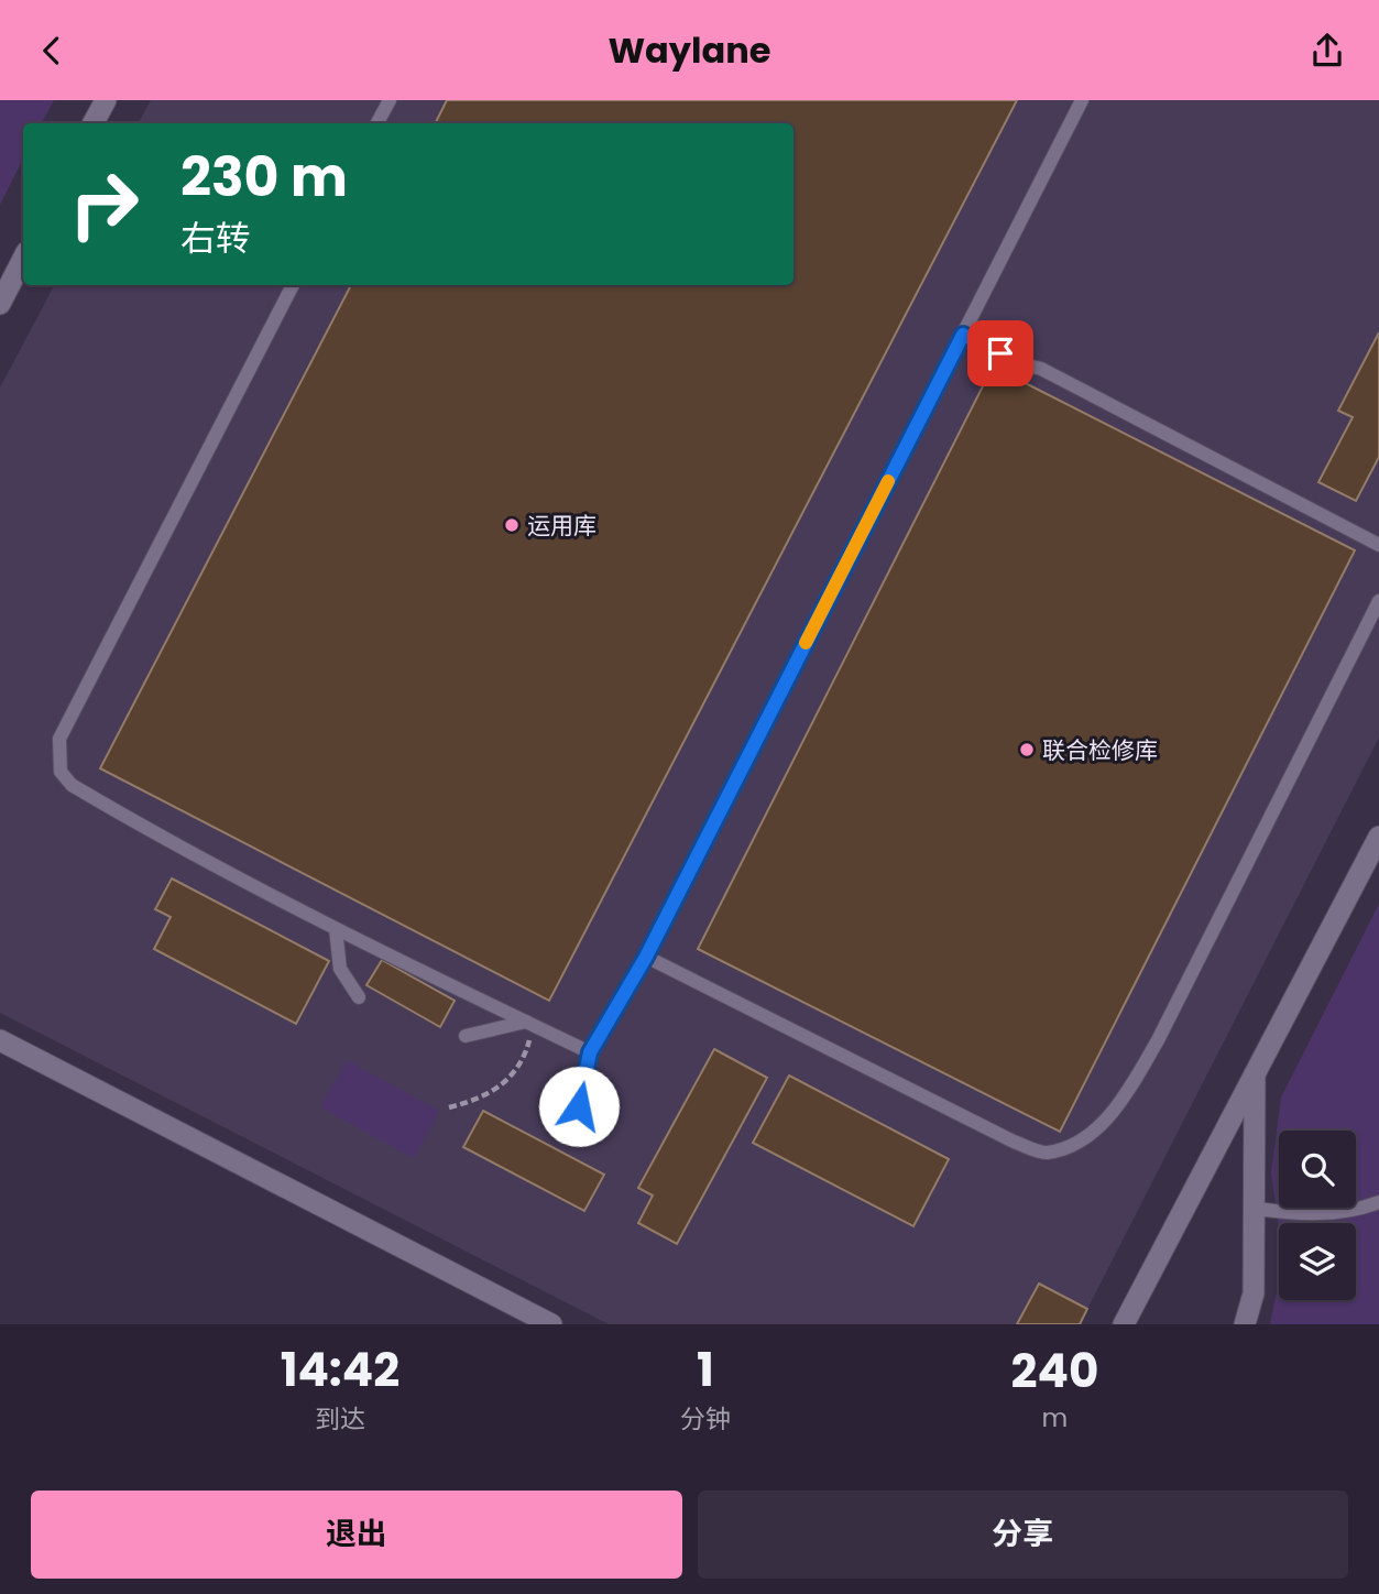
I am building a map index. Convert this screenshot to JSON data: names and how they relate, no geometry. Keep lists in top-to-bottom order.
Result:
{
  "places": ["运用库", "联合检修库"],
  "page": {
    "header": "Waylane",
    "turn": ["230 m", "右转"],
    "eta": [
      "14:42",
      "到达",
      "1",
      "分钟",
      "240",
      "m"
    ],
    "buttons": ["退出", "分享"]
  }
}
